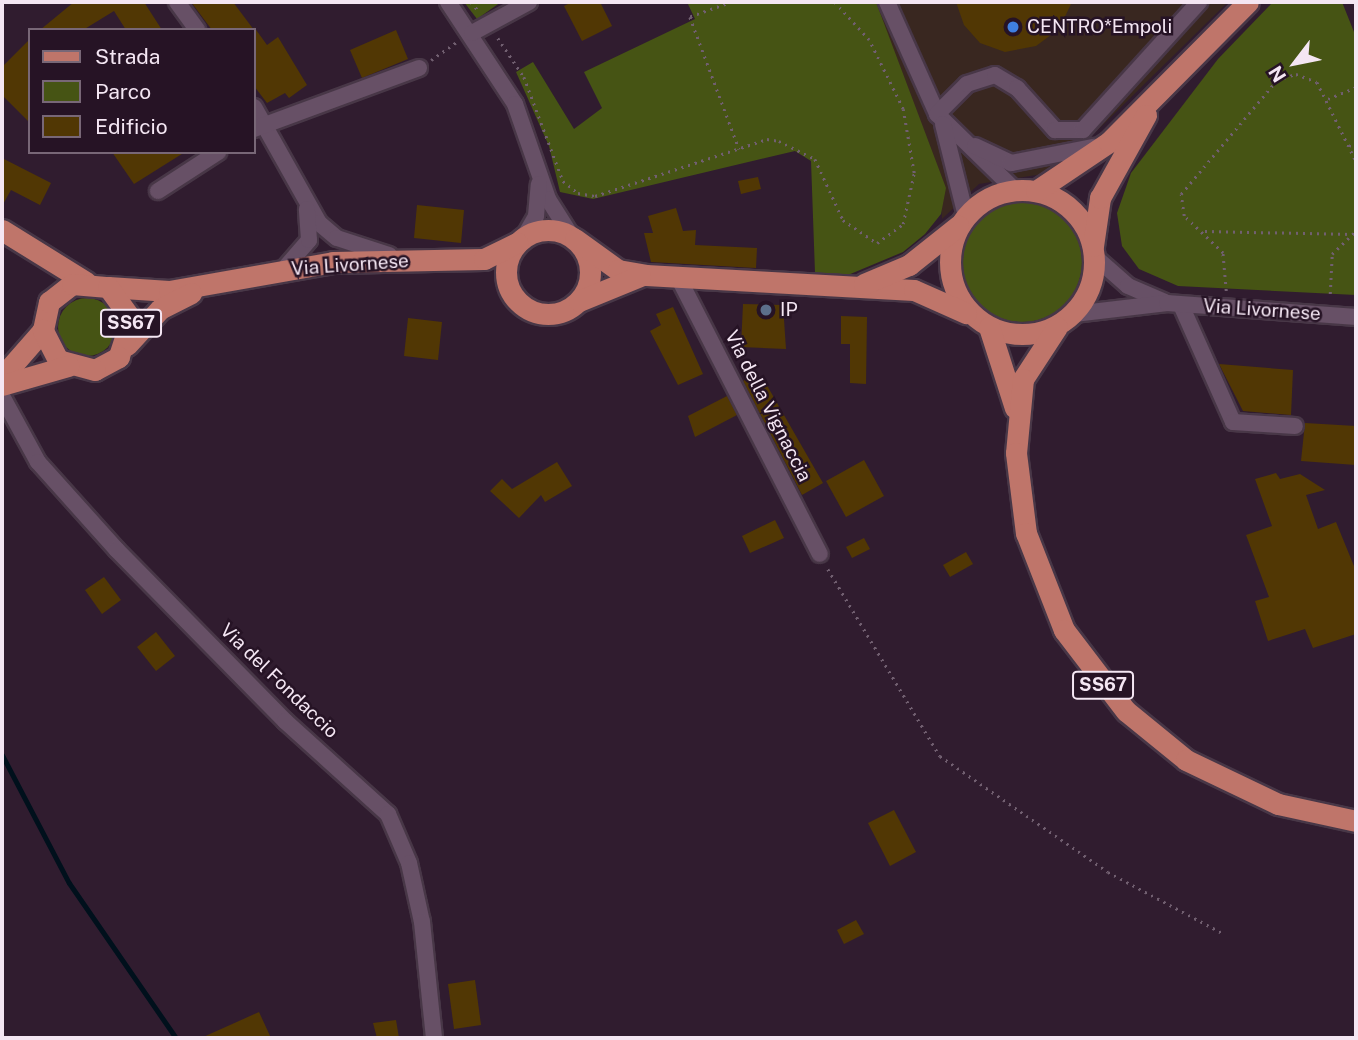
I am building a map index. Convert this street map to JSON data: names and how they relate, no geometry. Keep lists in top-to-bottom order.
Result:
{
  "streets": {
    "main road": ["Via Livornese", "SS67"],
    "street": ["Via della Vignaccia", "Via del Fondaccio"]
  },
  "crossings": [
    ["Via Livornese", "SS67"],
    ["Via Livornese", "Via della Vignaccia"]
  ],
  "places": ["CENTRO*Empoli", "IP"],
  "legend": ["Strada", "Parco", "Edificio"],
  "north": "bottom left"
}
